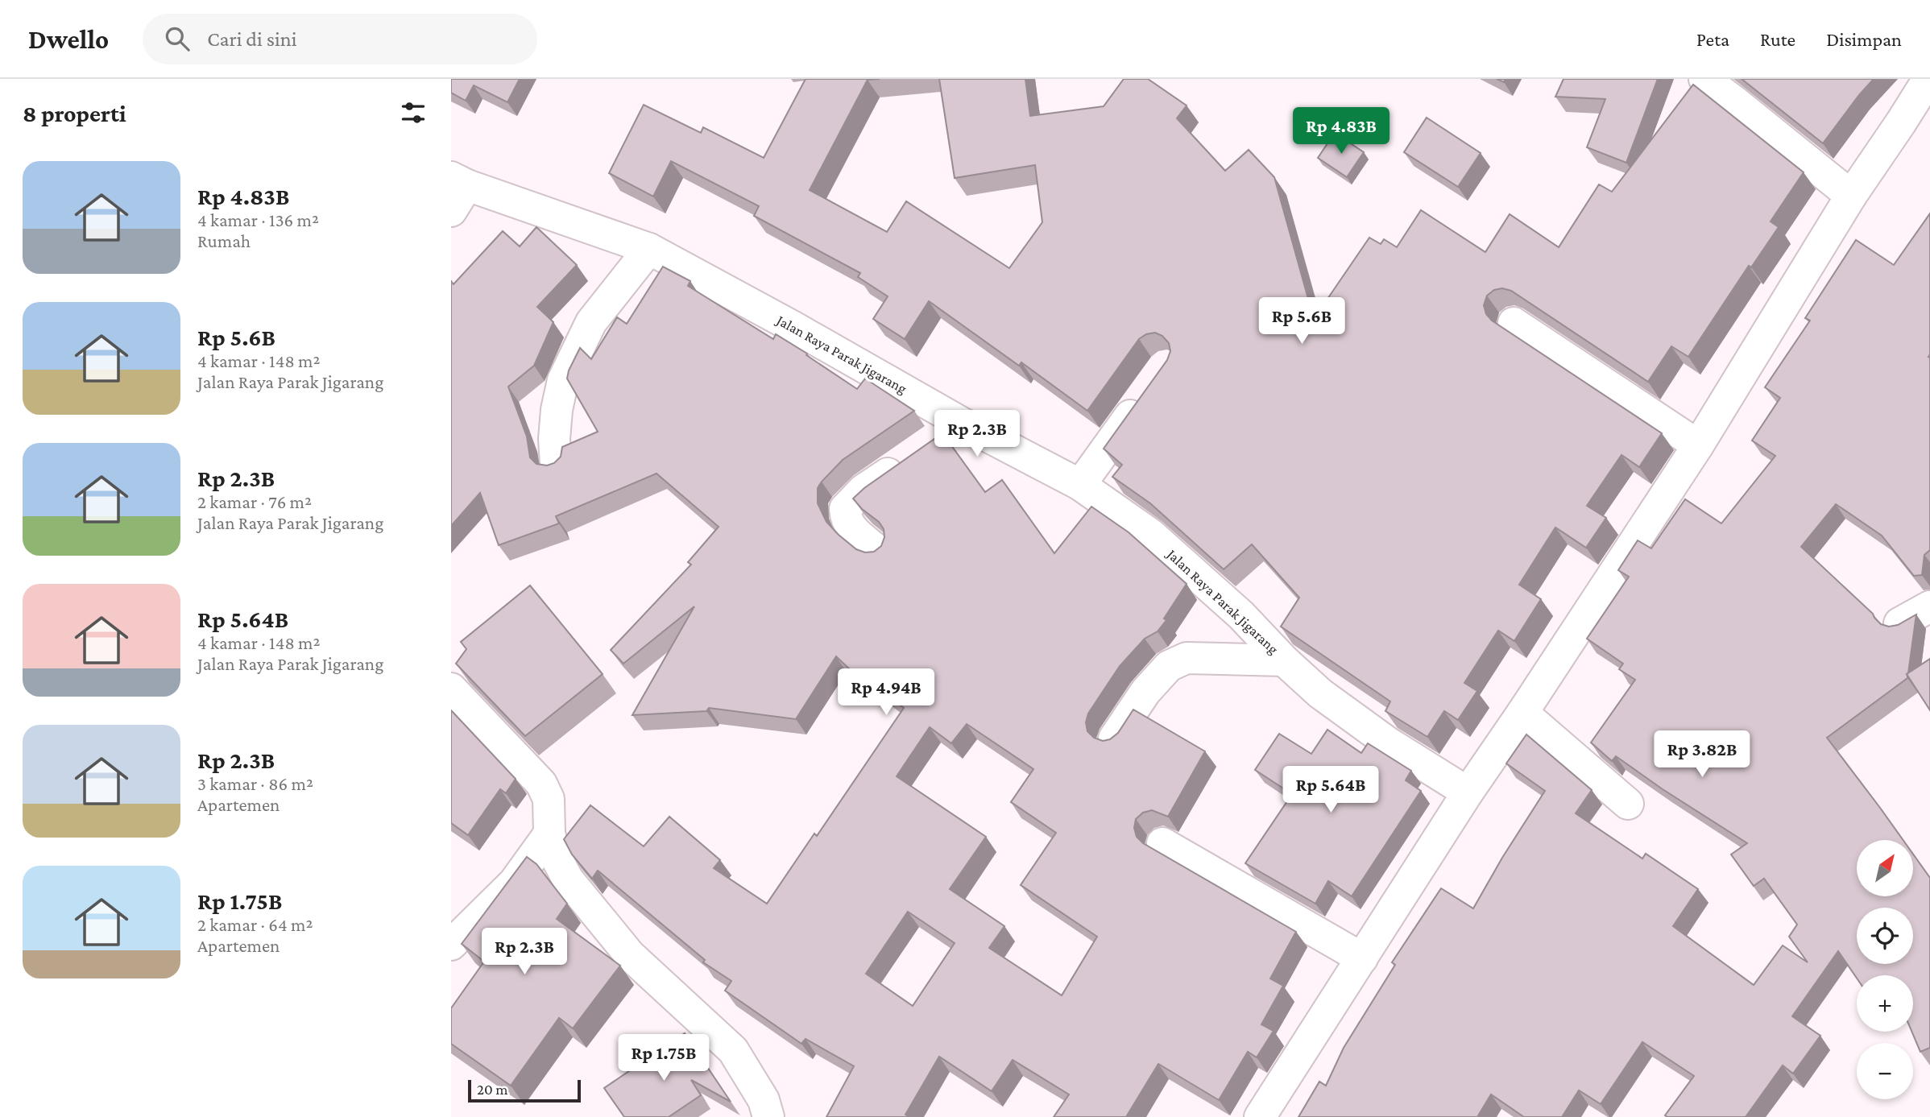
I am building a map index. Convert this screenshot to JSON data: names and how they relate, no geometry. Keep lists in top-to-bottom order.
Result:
{
  "streets": {
    "street": ["Jalan Raya Parak Jigarang"]
  },
  "scale_bar": "20 m",
  "north": "top right",
  "page": {
    "header": "Dwello",
    "search": "Cari di sini",
    "nav": ["Peta", "Rute", "Disimpan"],
    "heading": "8 properti",
    "price": [
      "Rp 4.83B",
      "Rp 5.6B",
      "Rp 2.3B",
      "Rp 4.94B",
      "Rp 3.82B",
      "Rp 5.64B",
      "Rp 2.3B",
      "Rp 1.75B"
    ],
    "list": [
      {
        "name": "Rp 4.83B",
        "note": "4 kamar · 136 m² · Rumah"
      },
      {
        "name": "Rp 5.6B",
        "note": "4 kamar · 148 m² · Jalan Raya Parak Jigarang"
      },
      {
        "name": "Rp 2.3B",
        "note": "2 kamar · 76 m² · Jalan Raya Parak Jigarang"
      },
      {
        "name": "Rp 5.64B",
        "note": "4 kamar · 148 m² · Jalan Raya Parak Jigarang"
      },
      {
        "name": "Rp 2.3B",
        "note": "3 kamar · 86 m² · Apartemen"
      },
      {
        "name": "Rp 1.75B",
        "note": "2 kamar · 64 m² · Apartemen"
      }
    ],
    "map_buttons": ["+", "−"],
    "scale": "20 m"
  }
}
